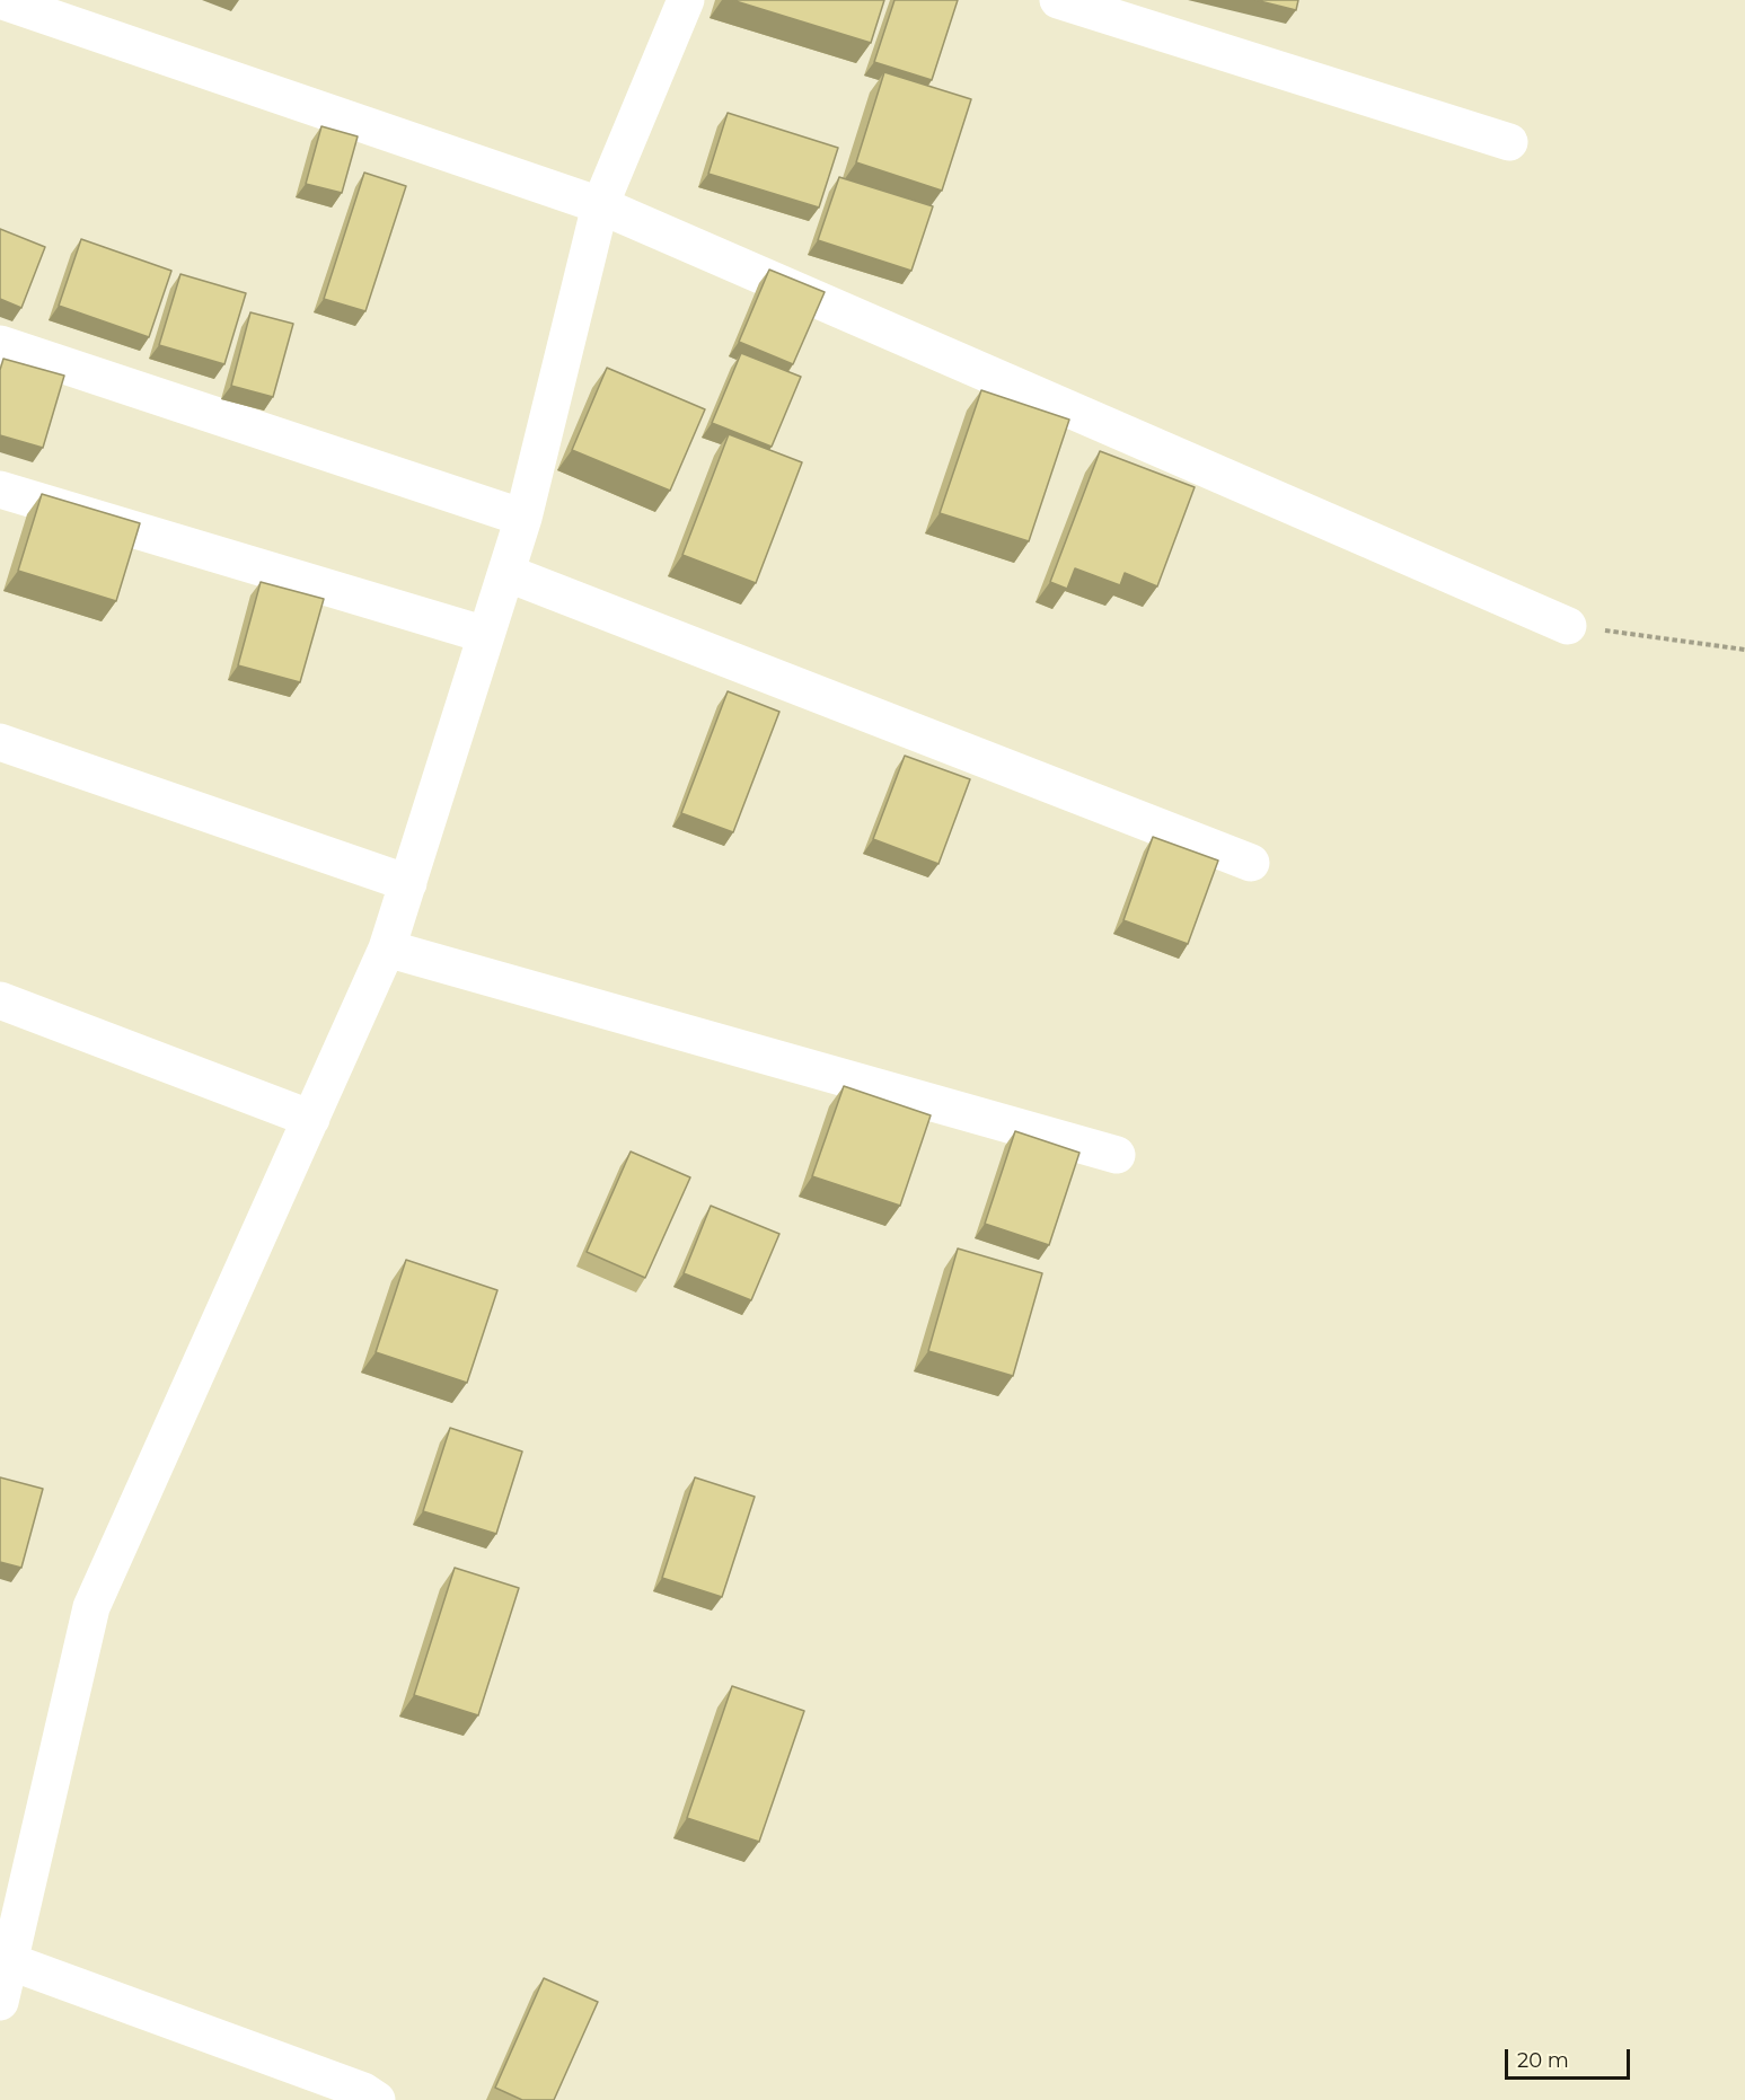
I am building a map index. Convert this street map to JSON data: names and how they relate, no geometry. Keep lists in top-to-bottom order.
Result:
{
  "scale_bar": "20 m"
}
